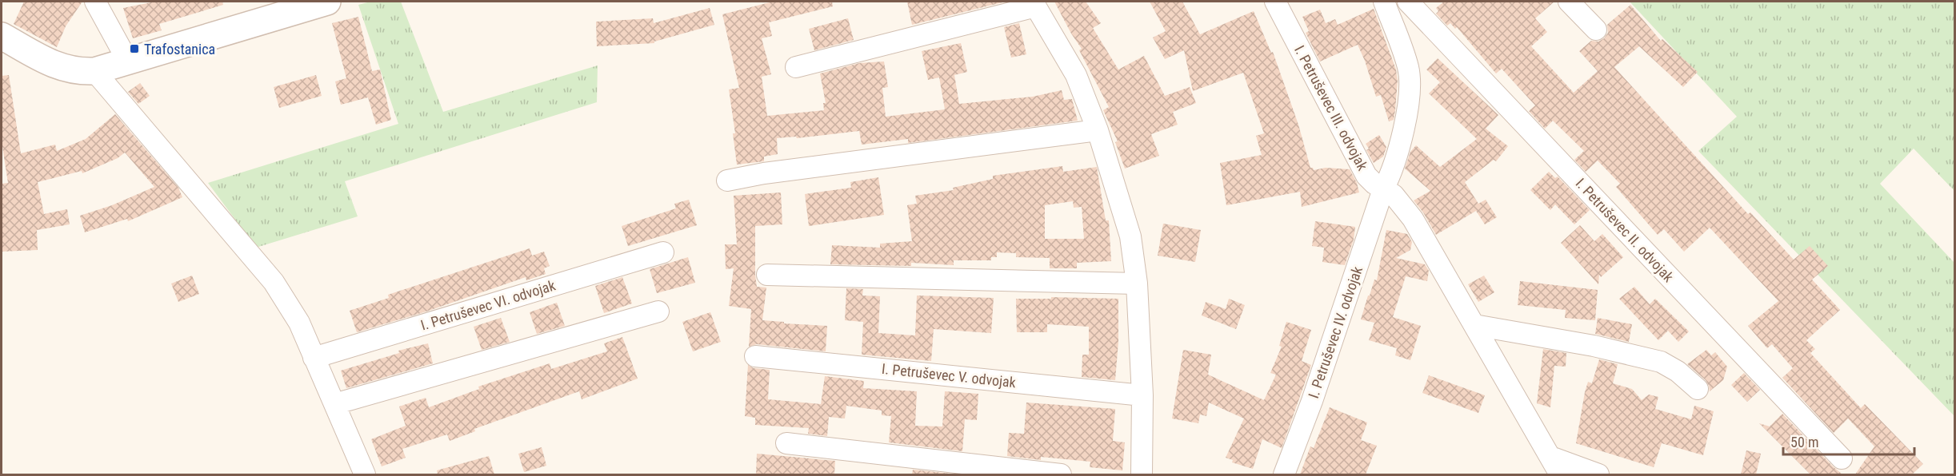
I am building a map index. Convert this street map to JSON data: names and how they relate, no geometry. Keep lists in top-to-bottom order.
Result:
{
  "streets": {
    "street": [
      "I. Petruševec III. odvojak",
      "I. Petruševec II. odvojak",
      "I. Petruševec VI. odvojak",
      "I. Petruševec IV. odvojak",
      "I. Petruševec V. odvojak"
    ]
  },
  "crossings": [
    ["I. Petruševec III. odvojak", "I. Petruševec IV. odvojak"]
  ],
  "places": {
    "transit": ["Trafostanica"]
  },
  "scale_bar": "50 m"
}
